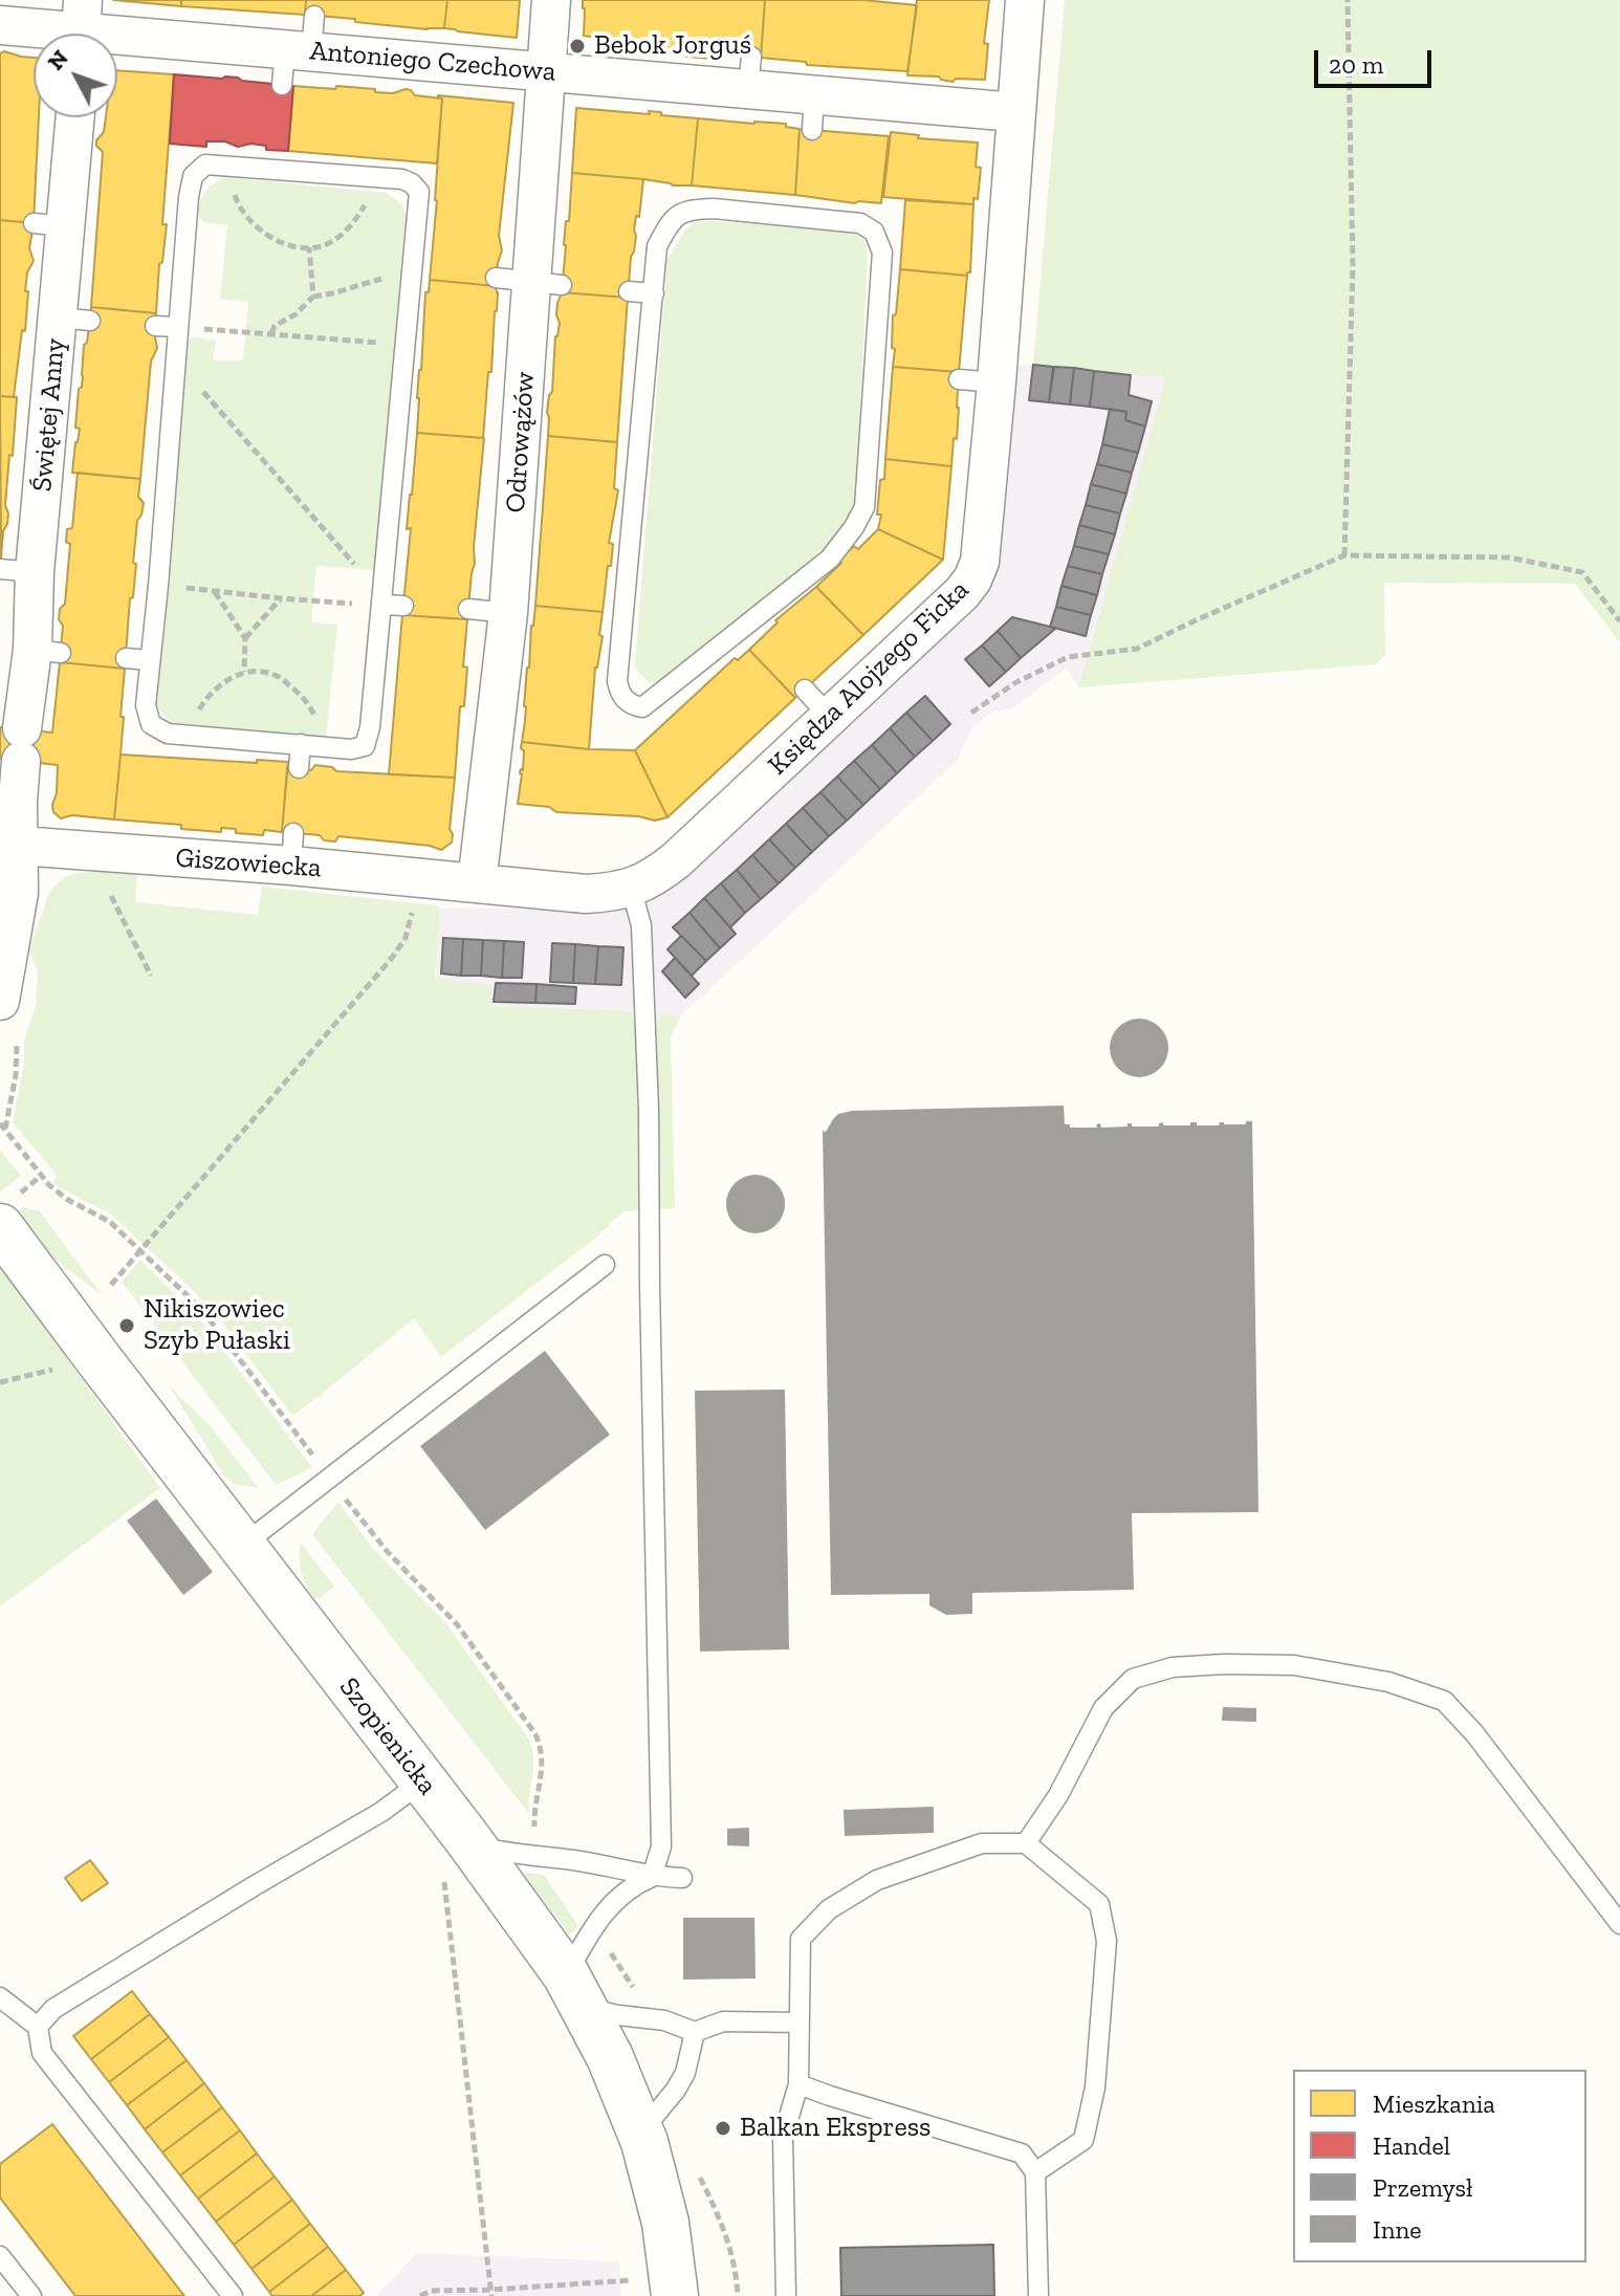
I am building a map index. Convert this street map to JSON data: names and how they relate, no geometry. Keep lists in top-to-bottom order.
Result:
{
  "streets": {
    "street": [
      "Antoniego Czechowa",
      "Świętej Anny",
      "Odrowążów",
      "Księdza Alojzego Ficka",
      "Giszowiecka",
      "Szopienicka"
    ]
  },
  "crossings": [
    ["Antoniego Czechowa", "Odrowążów"],
    ["Antoniego Czechowa", "Księdza Alojzego Ficka"],
    ["Świętej Anny", "Giszowiecka"],
    ["Odrowążów", "Księdza Alojzego Ficka"],
    ["Odrowążów", "Giszowiecka"],
    ["Księdza Alojzego Ficka", "Giszowiecka"]
  ],
  "places": ["Bebok Jorguś", "Nikiszowiec Szyb Pułaski", "Balkan Ekspress"],
  "legend": [
    "Mieszkania",
    "Handel",
    "Przemysł",
    "Inne"
  ],
  "scale_bar": "20 m",
  "north": "top left"
}
